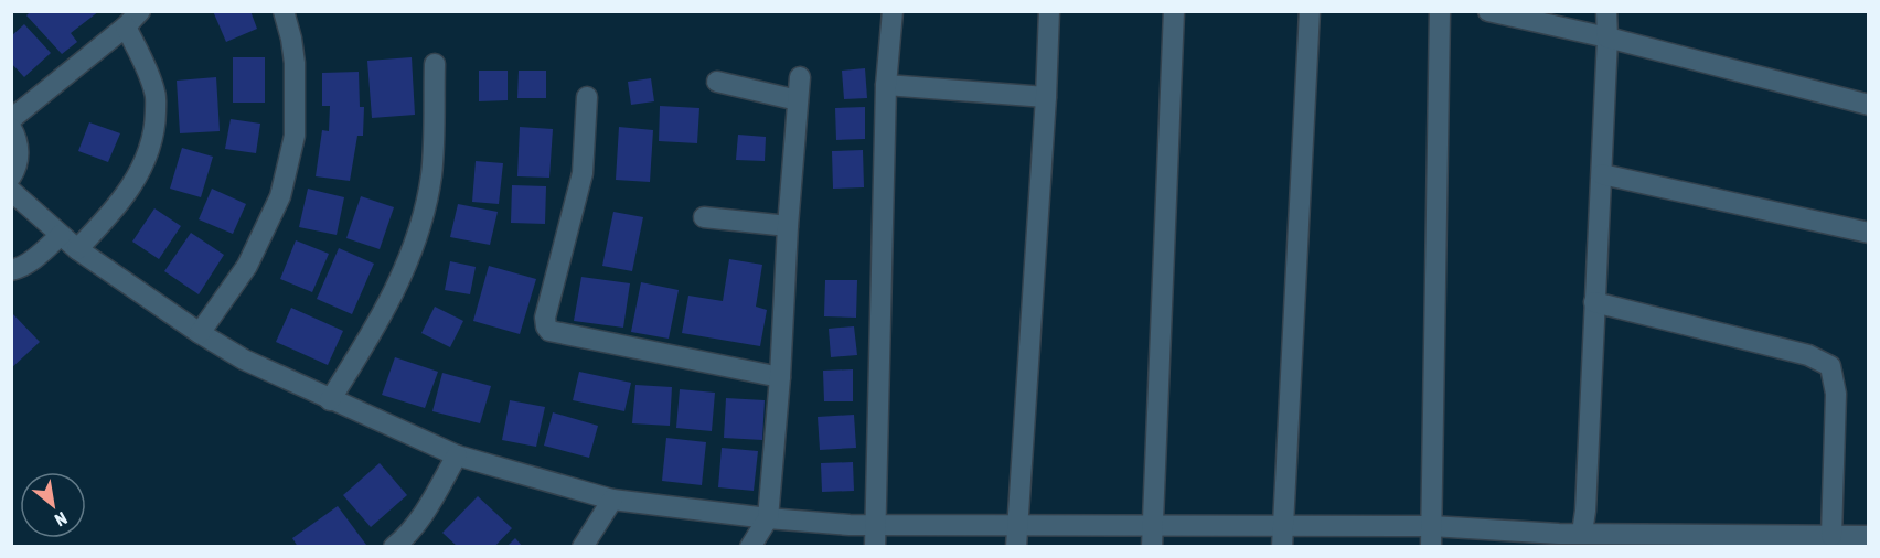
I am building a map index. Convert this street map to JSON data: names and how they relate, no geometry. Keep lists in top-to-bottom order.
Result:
{
  "north": "bottom right"
}
